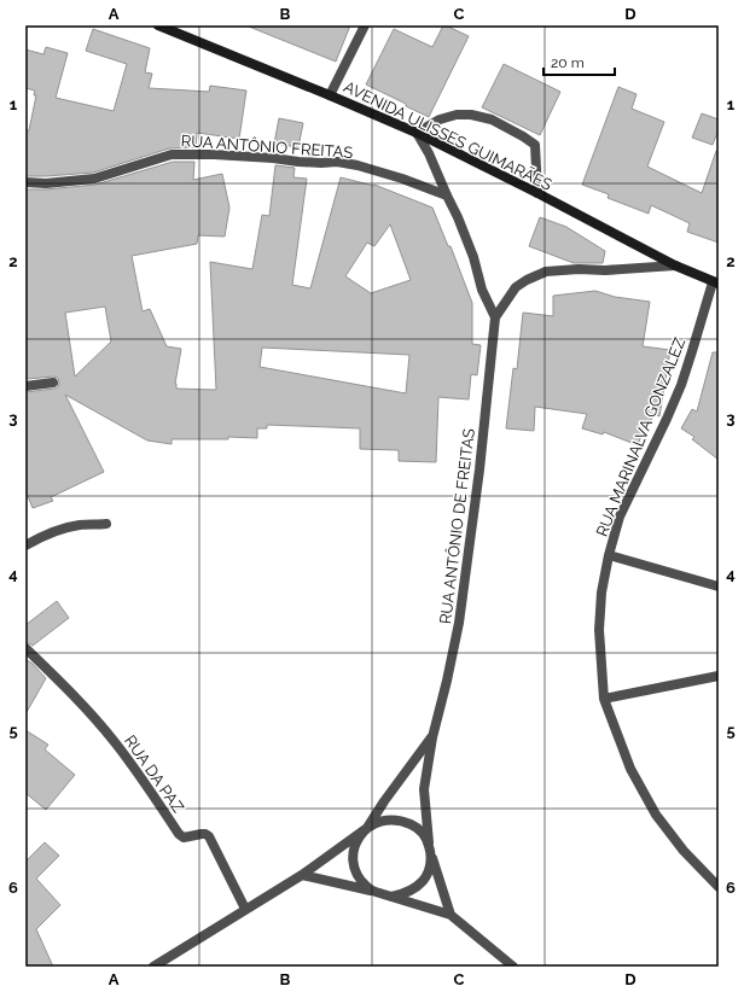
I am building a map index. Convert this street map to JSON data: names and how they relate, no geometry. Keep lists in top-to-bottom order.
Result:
{
  "streets": {
    "main road": ["AVENIDA ULISSES GUIMARÃES"],
    "street": [
      "RUA ANTÔNIO FREITAS",
      "RUA MARINALVA GONZALEZ",
      "RUA ANTÔNIO DE FREITAS",
      "RUA DA PAZ"
    ]
  },
  "crossings": [
    ["AVENIDA ULISSES GUIMARÃES", "RUA MARINALVA GONZALEZ"],
    ["AVENIDA ULISSES GUIMARÃES", "RUA ANTÔNIO DE FREITAS"]
  ],
  "scale_bar": "20 m",
  "grid": {
    "columns": [
      "A",
      "B",
      "C",
      "D"
    ],
    "rows": [
      "1",
      "2",
      "3",
      "4",
      "5",
      "6"
    ]
  }
}
